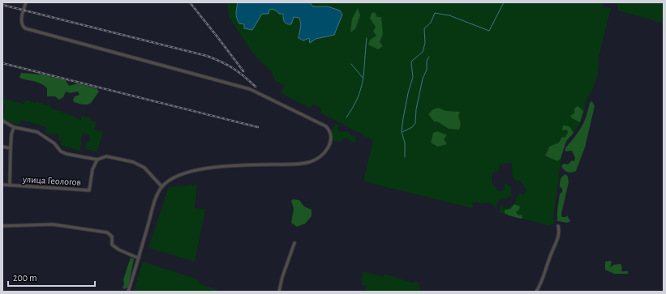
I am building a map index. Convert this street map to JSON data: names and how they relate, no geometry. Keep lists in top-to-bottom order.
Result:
{
  "streets": {
    "street": ["улица Геологов"]
  },
  "scale_bar": "200 m"
}
